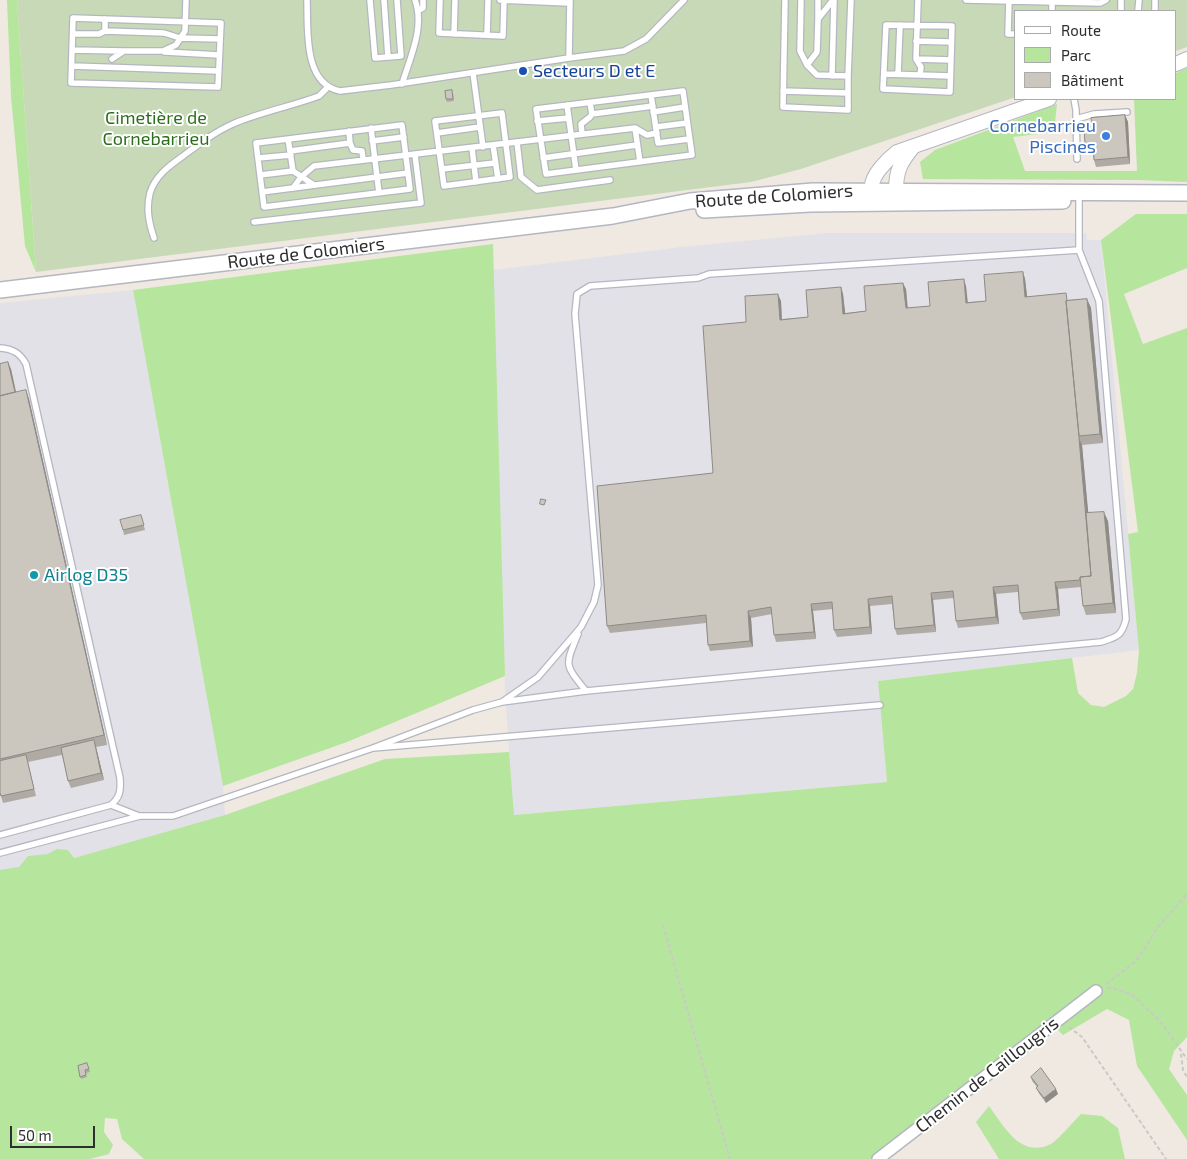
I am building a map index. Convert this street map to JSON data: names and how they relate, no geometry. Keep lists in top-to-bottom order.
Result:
{
  "streets": {
    "main road": ["Route de Colomiers"],
    "street": ["Chemin de Caillougris"]
  },
  "parks": ["Cimetière de Cornebarrieu"],
  "places": ["Secteurs D et E", "Cornebarrieu Piscines", "Airlog D35"],
  "legend": ["Route", "Parc", "Bâtiment"],
  "scale_bar": "50 m"
}
